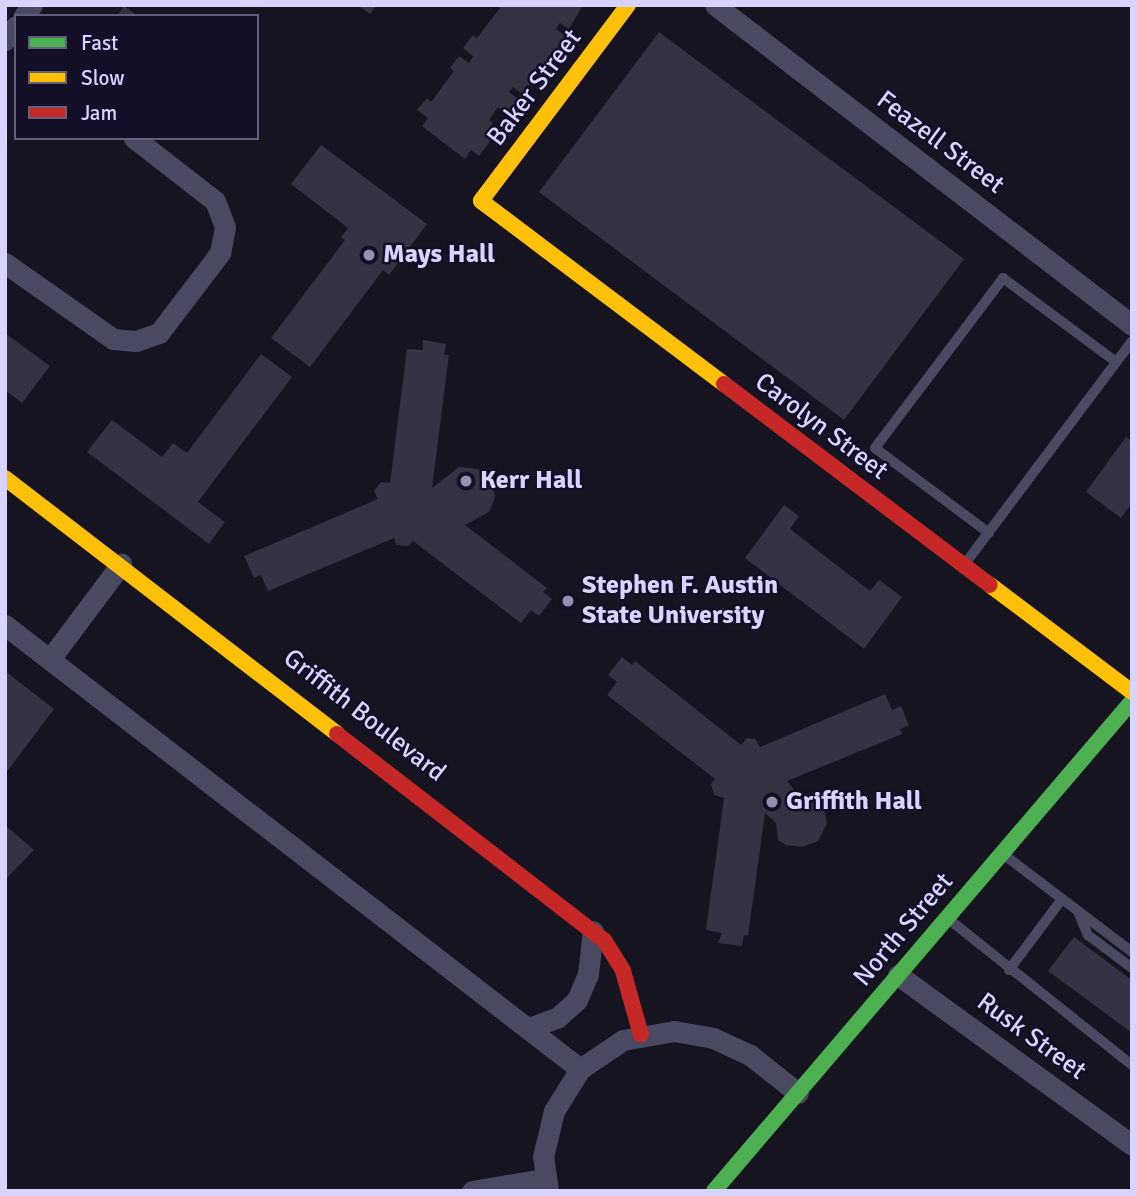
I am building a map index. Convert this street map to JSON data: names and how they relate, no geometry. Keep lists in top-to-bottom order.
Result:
{
  "streets": {
    "street": [
      "Baker Street",
      "Feazell Street",
      "Carolyn Street",
      "Griffith Boulevard",
      "North Street",
      "Rusk Street"
    ]
  },
  "crossings": [
    ["Baker Street", "Carolyn Street"],
    ["North Street", "Rusk Street"]
  ],
  "places": [
    "Mays Hall",
    "Kerr Hall",
    "Stephen F. Austin State University",
    "Griffith Hall"
  ],
  "legend": ["Fast", "Slow", "Jam"]
}
